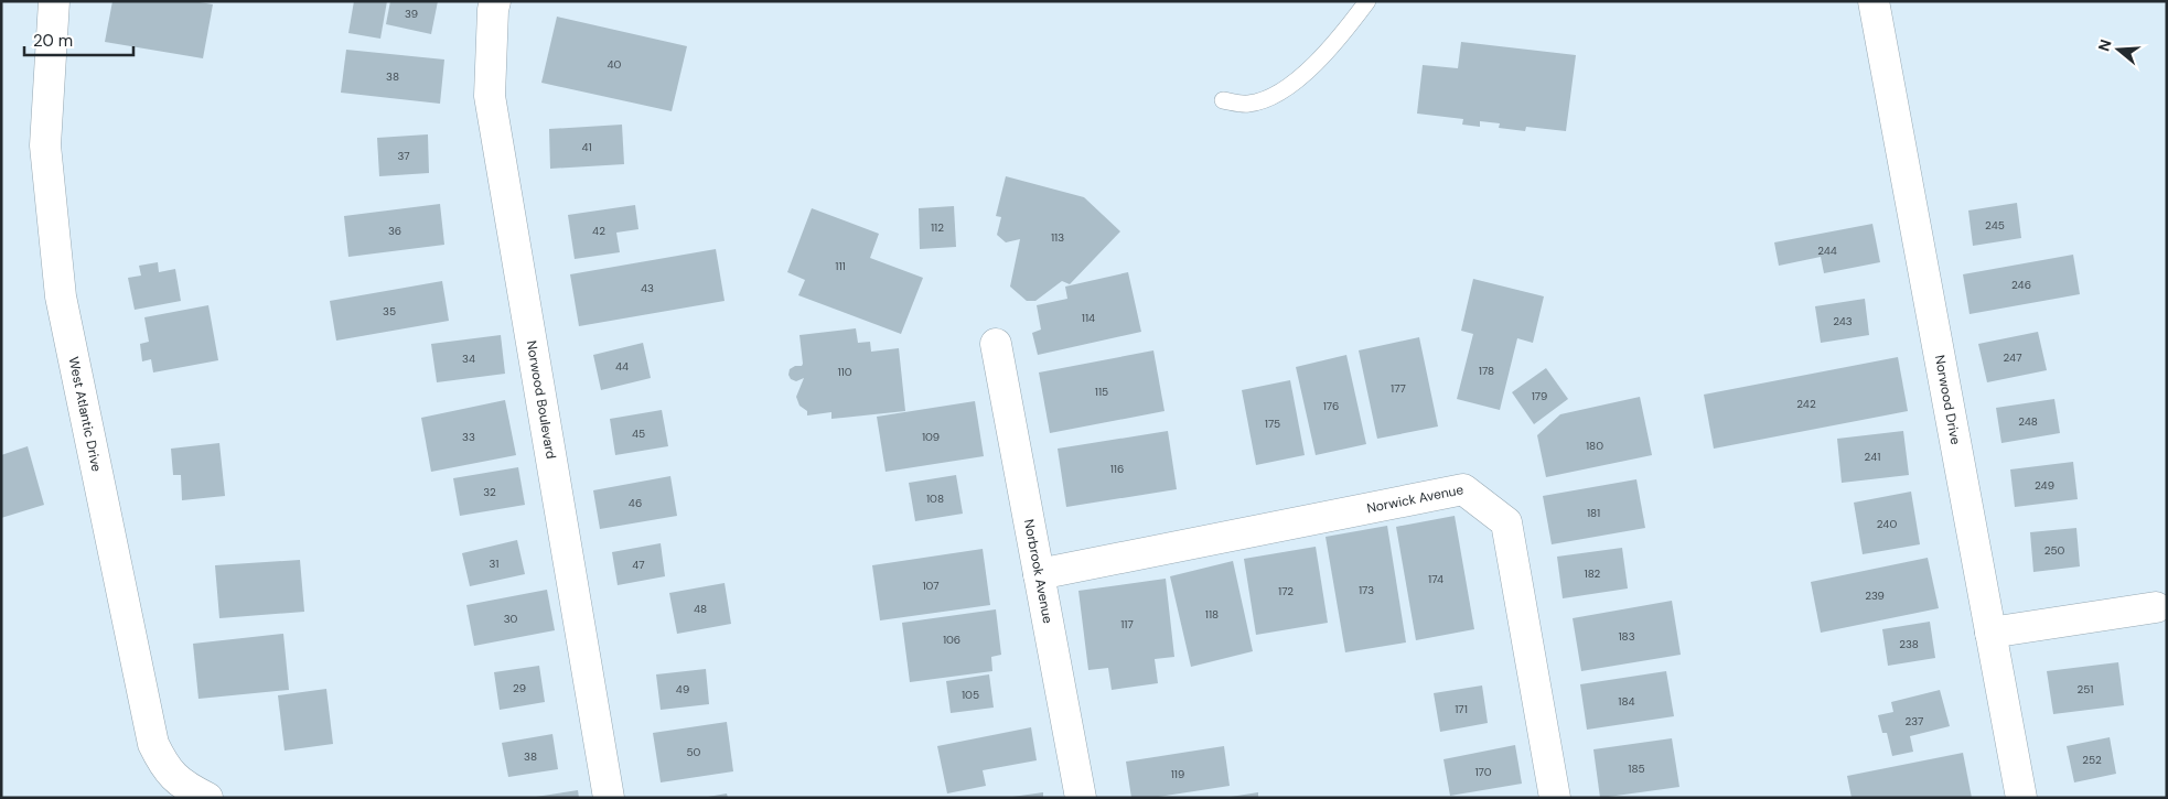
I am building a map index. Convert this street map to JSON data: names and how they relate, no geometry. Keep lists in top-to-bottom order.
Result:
{
  "streets": {
    "street": [
      "Norwood Drive",
      "Norwood Boulevard",
      "West Atlantic Drive",
      "Norwick Avenue",
      "Norbrook Avenue"
    ]
  },
  "crossings": [
    ["Norwick Avenue", "Norbrook Avenue"]
  ],
  "house_numbers": [
    "39",
    "40",
    "38",
    "41",
    "37",
    "245",
    "112",
    "36",
    "42",
    "113",
    "244",
    "111",
    "246",
    "43",
    "35",
    "114",
    "243",
    "247",
    "34",
    "44",
    "178",
    "110",
    "177",
    "115",
    "179",
    "242",
    "176",
    "248",
    "175",
    "45",
    "33",
    "109",
    "180",
    "241",
    "116",
    "249",
    "32",
    "108",
    "46",
    "181",
    "240",
    "250",
    "31",
    "47",
    "182",
    "174",
    "107",
    "173",
    "172",
    "239",
    "48",
    "118",
    "30",
    "117",
    "183",
    "106",
    "238",
    "29",
    "49",
    "251",
    "105",
    "184",
    "171",
    "237",
    "50",
    "38",
    "252",
    "185",
    "170",
    "119"
  ],
  "scale_bar": "20 m",
  "north": "left"
}
